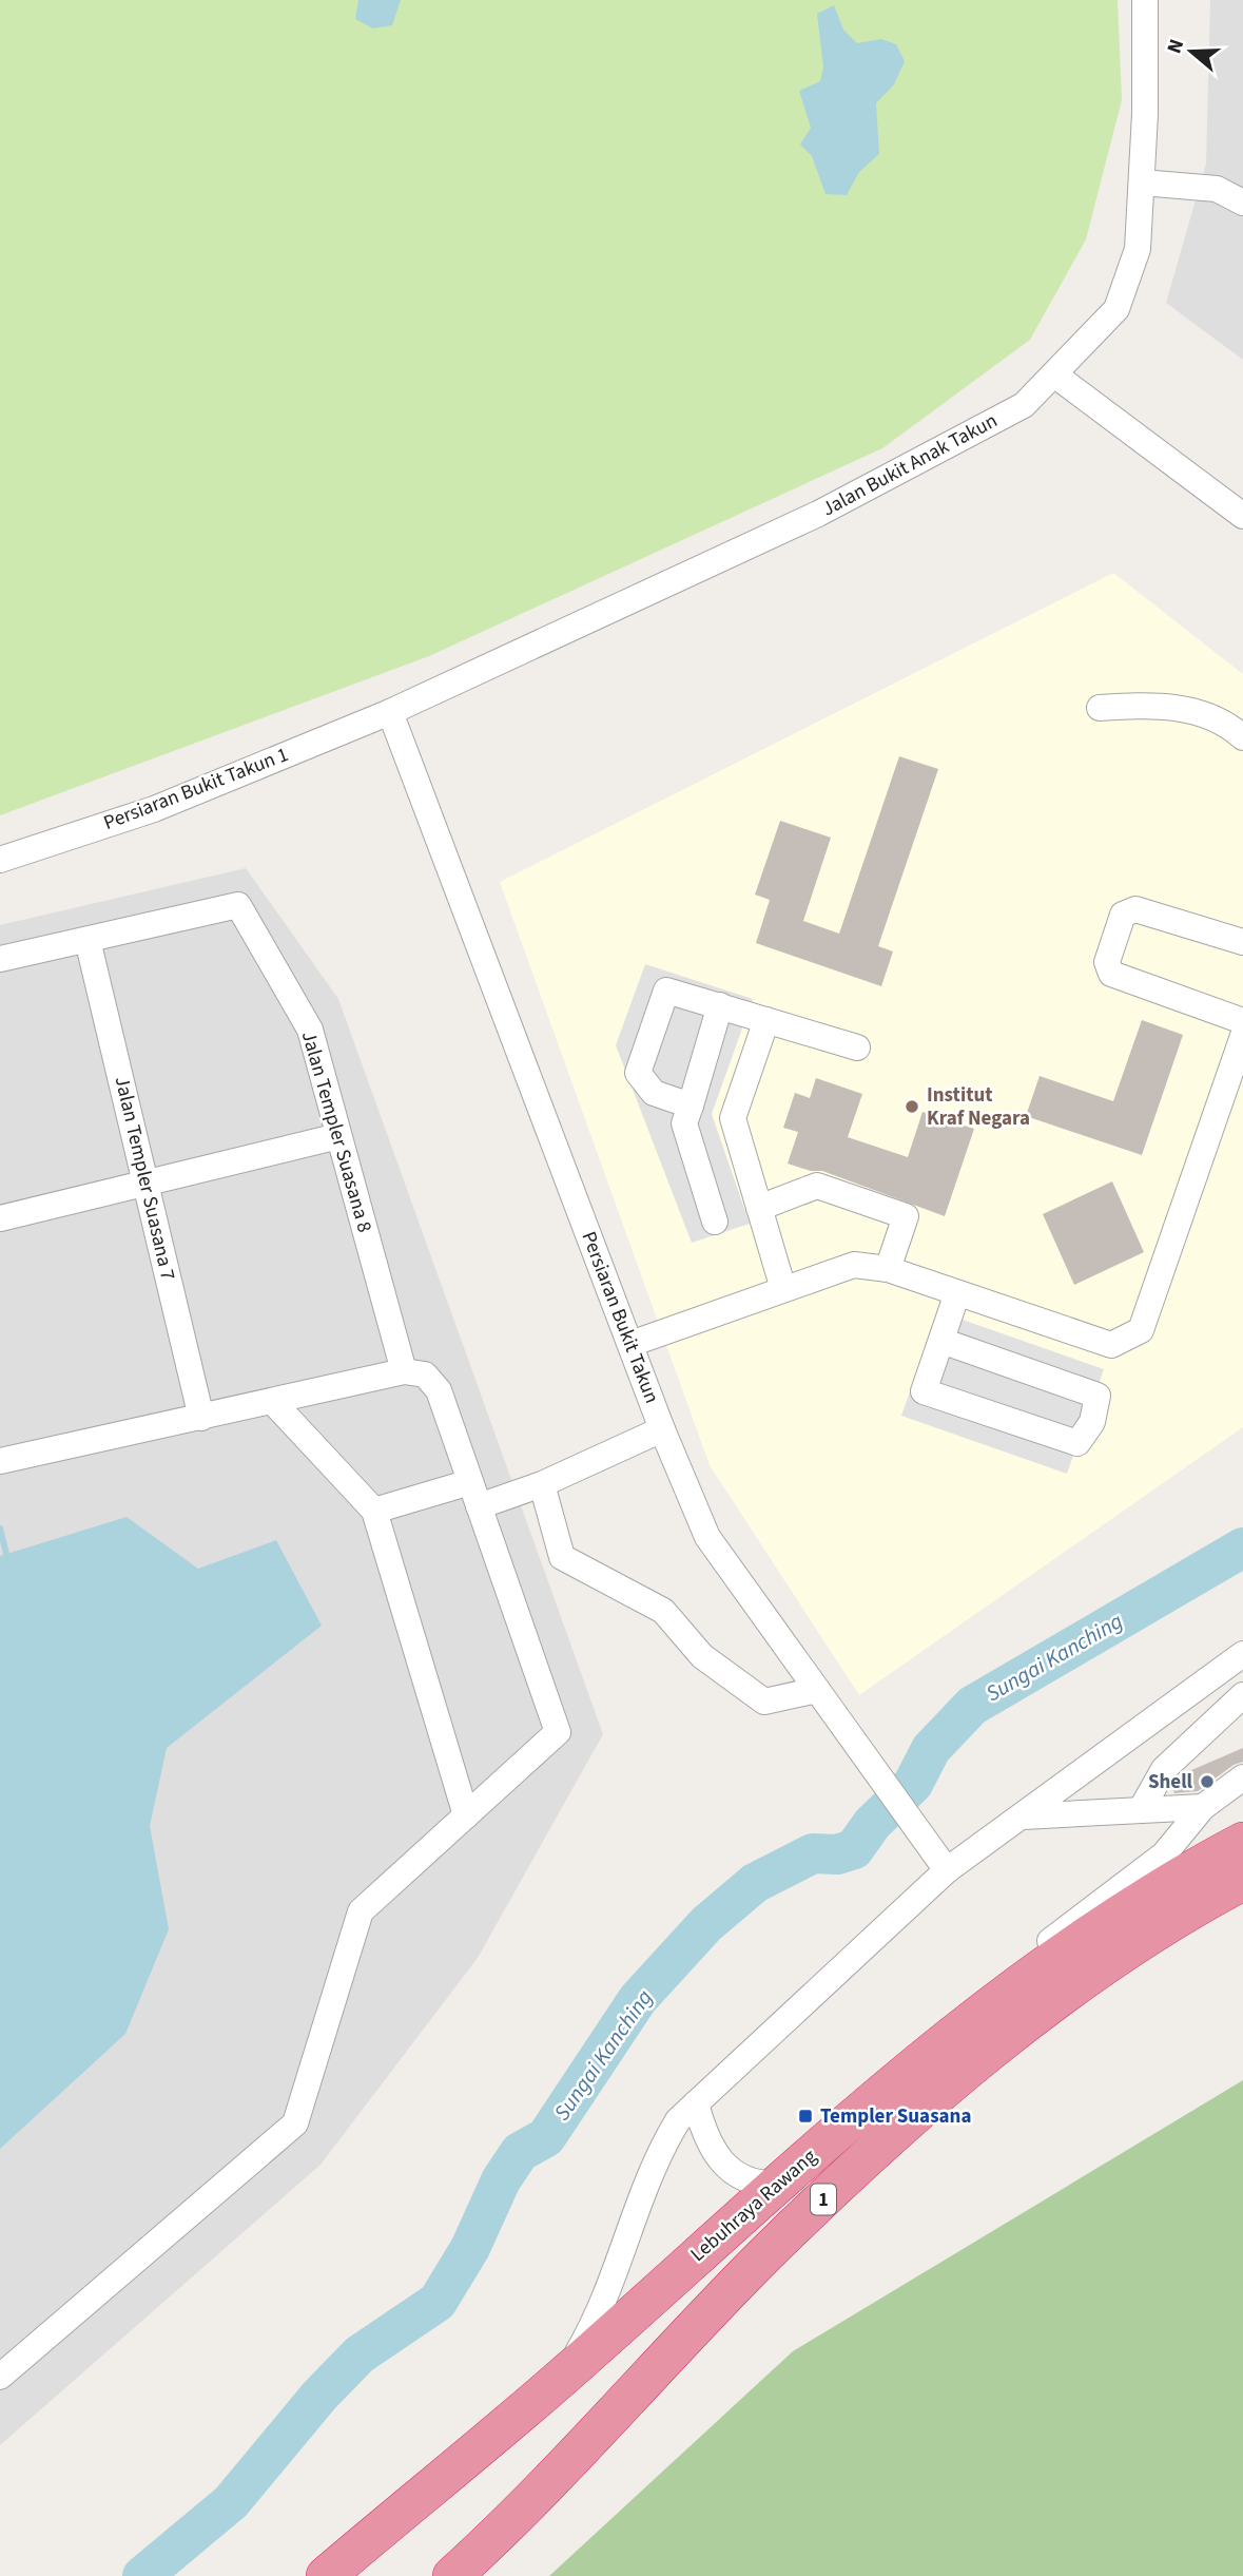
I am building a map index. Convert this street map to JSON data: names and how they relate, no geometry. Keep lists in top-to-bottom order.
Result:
{
  "streets": {
    "highway": ["1", "Lebuhraya Rawang"],
    "street": [
      "Jalan Bukit Anak Takun",
      "Persiaran Bukit Takun 1",
      "Jalan Templer Suasana 8",
      "Jalan Templer Suasana 7",
      "Persiaran Bukit Takun"
    ]
  },
  "crossings": [
    ["Jalan Bukit Anak Takun", "Persiaran Bukit Takun 1"],
    ["Jalan Bukit Anak Takun", "Persiaran Bukit Takun"],
    ["Persiaran Bukit Takun 1", "Persiaran Bukit Takun"],
    ["Jalan Templer Suasana 8", "Jalan Templer Suasana 7"]
  ],
  "water": ["Sungai Kanching"],
  "places": {
    "other": ["Institut Kraf Negara", "Shell"],
    "transit": ["Templer Suasana"]
  },
  "north": "left"
}
